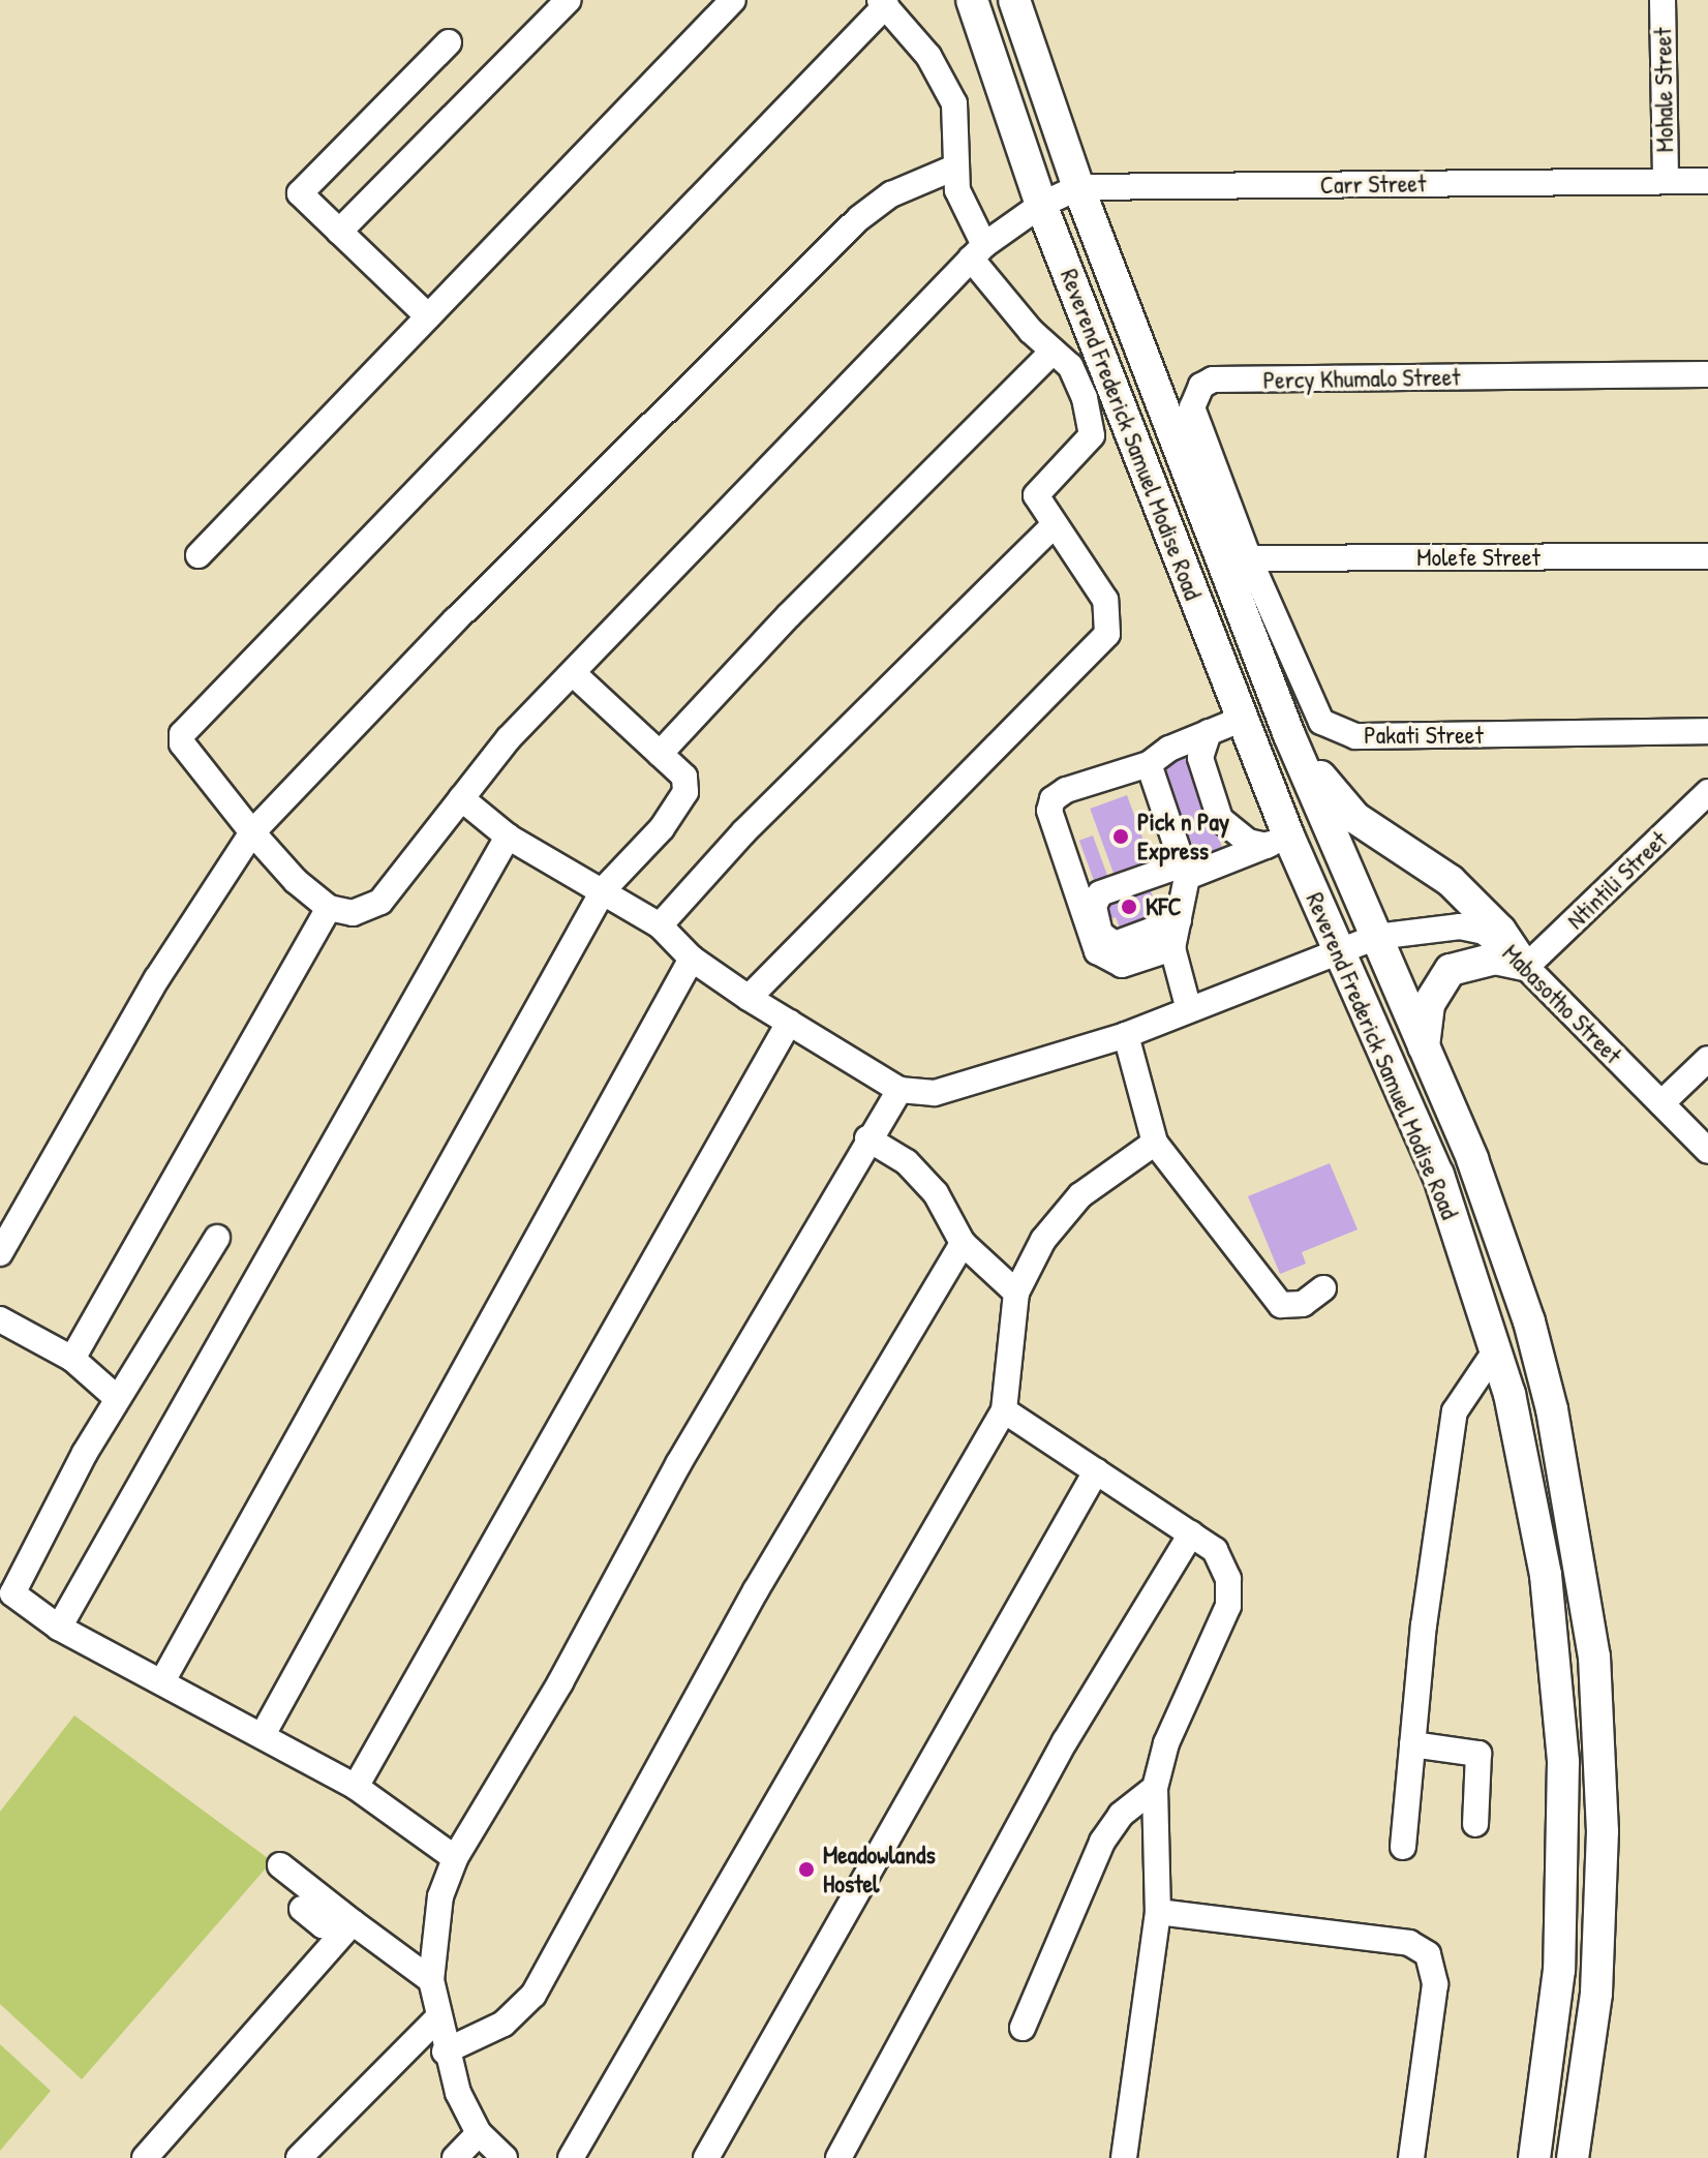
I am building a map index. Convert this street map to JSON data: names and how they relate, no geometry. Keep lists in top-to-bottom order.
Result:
{
  "streets": {
    "main road": ["Reverend Frederick Samuel Modise Road"],
    "street": [
      "Mohale Street",
      "Carr Street",
      "Percy Khumalo Street",
      "Molefe Street",
      "Pakati Street",
      "Ntintili Street",
      "Mabasotho Street"
    ]
  },
  "crossings": [
    ["Mohale Street", "Carr Street"],
    ["Carr Street", "Reverend Frederick Samuel Modise Road"],
    ["Percy Khumalo Street", "Molefe Street"],
    ["Percy Khumalo Street", "Pakati Street"],
    ["Reverend Frederick Samuel Modise Road", "Mabasotho Street"],
    ["Molefe Street", "Pakati Street"],
    ["Ntintili Street", "Mabasotho Street"]
  ],
  "places": ["Pick n Pay Express", "KFC", "Meadowlands Hostel"]
}
